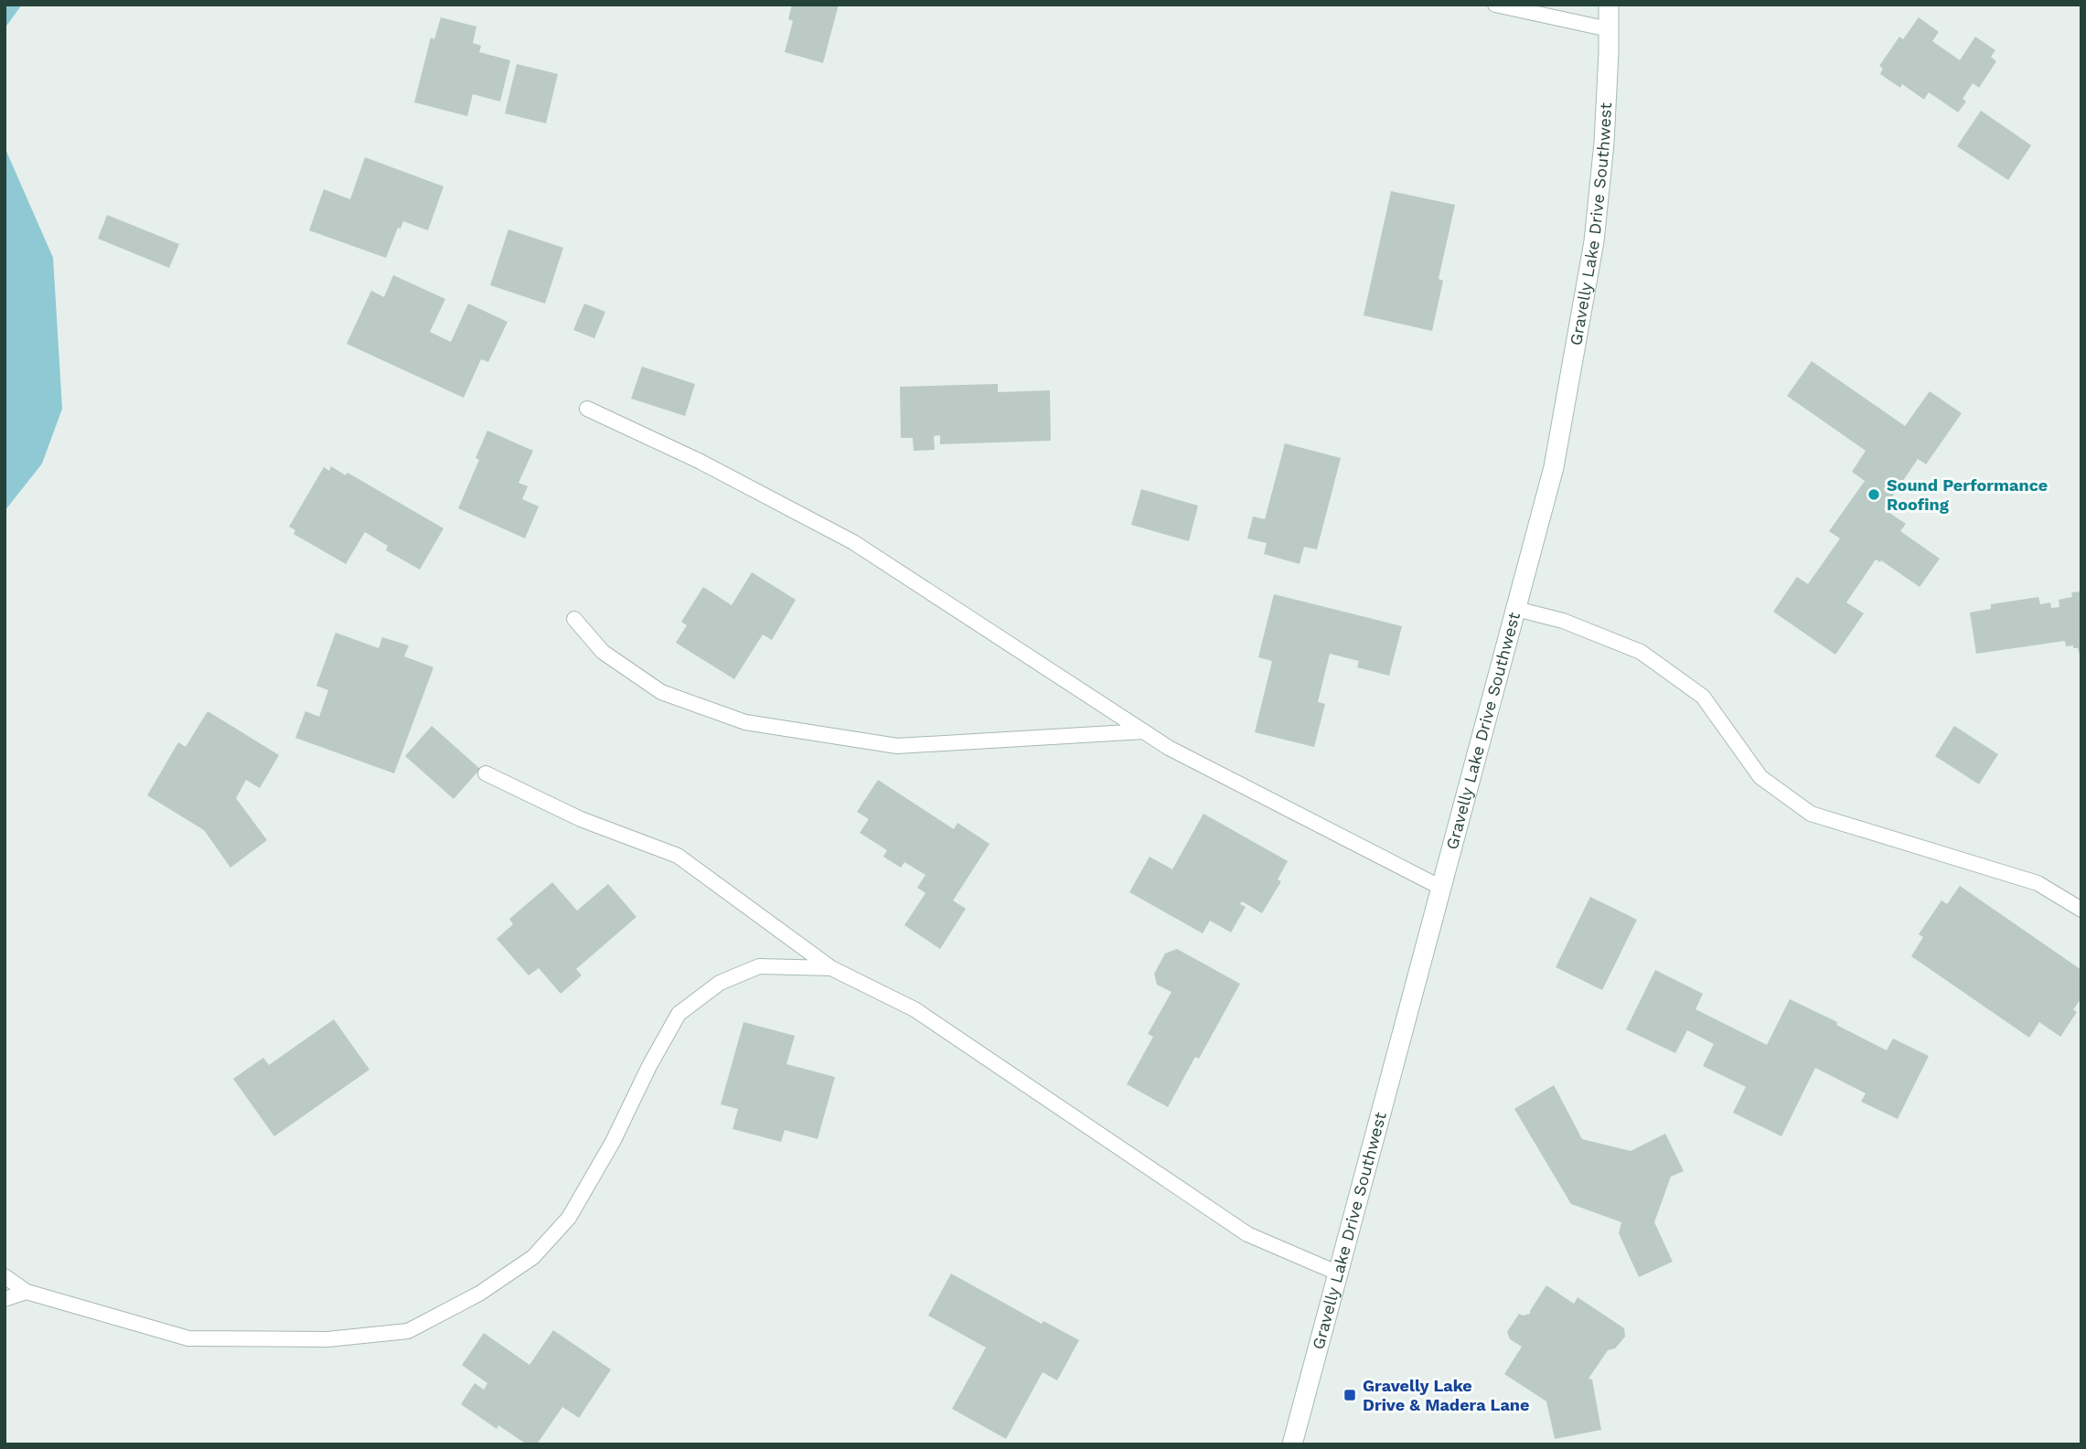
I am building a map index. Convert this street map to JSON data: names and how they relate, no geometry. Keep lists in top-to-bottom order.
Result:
{
  "streets": {
    "main road": ["Gravelly Lake Drive Southwest"]
  },
  "places": {
    "other": ["Sound Performance Roofing"],
    "transit": ["Gravelly Lake Drive & Madera Lane"]
  }
}
